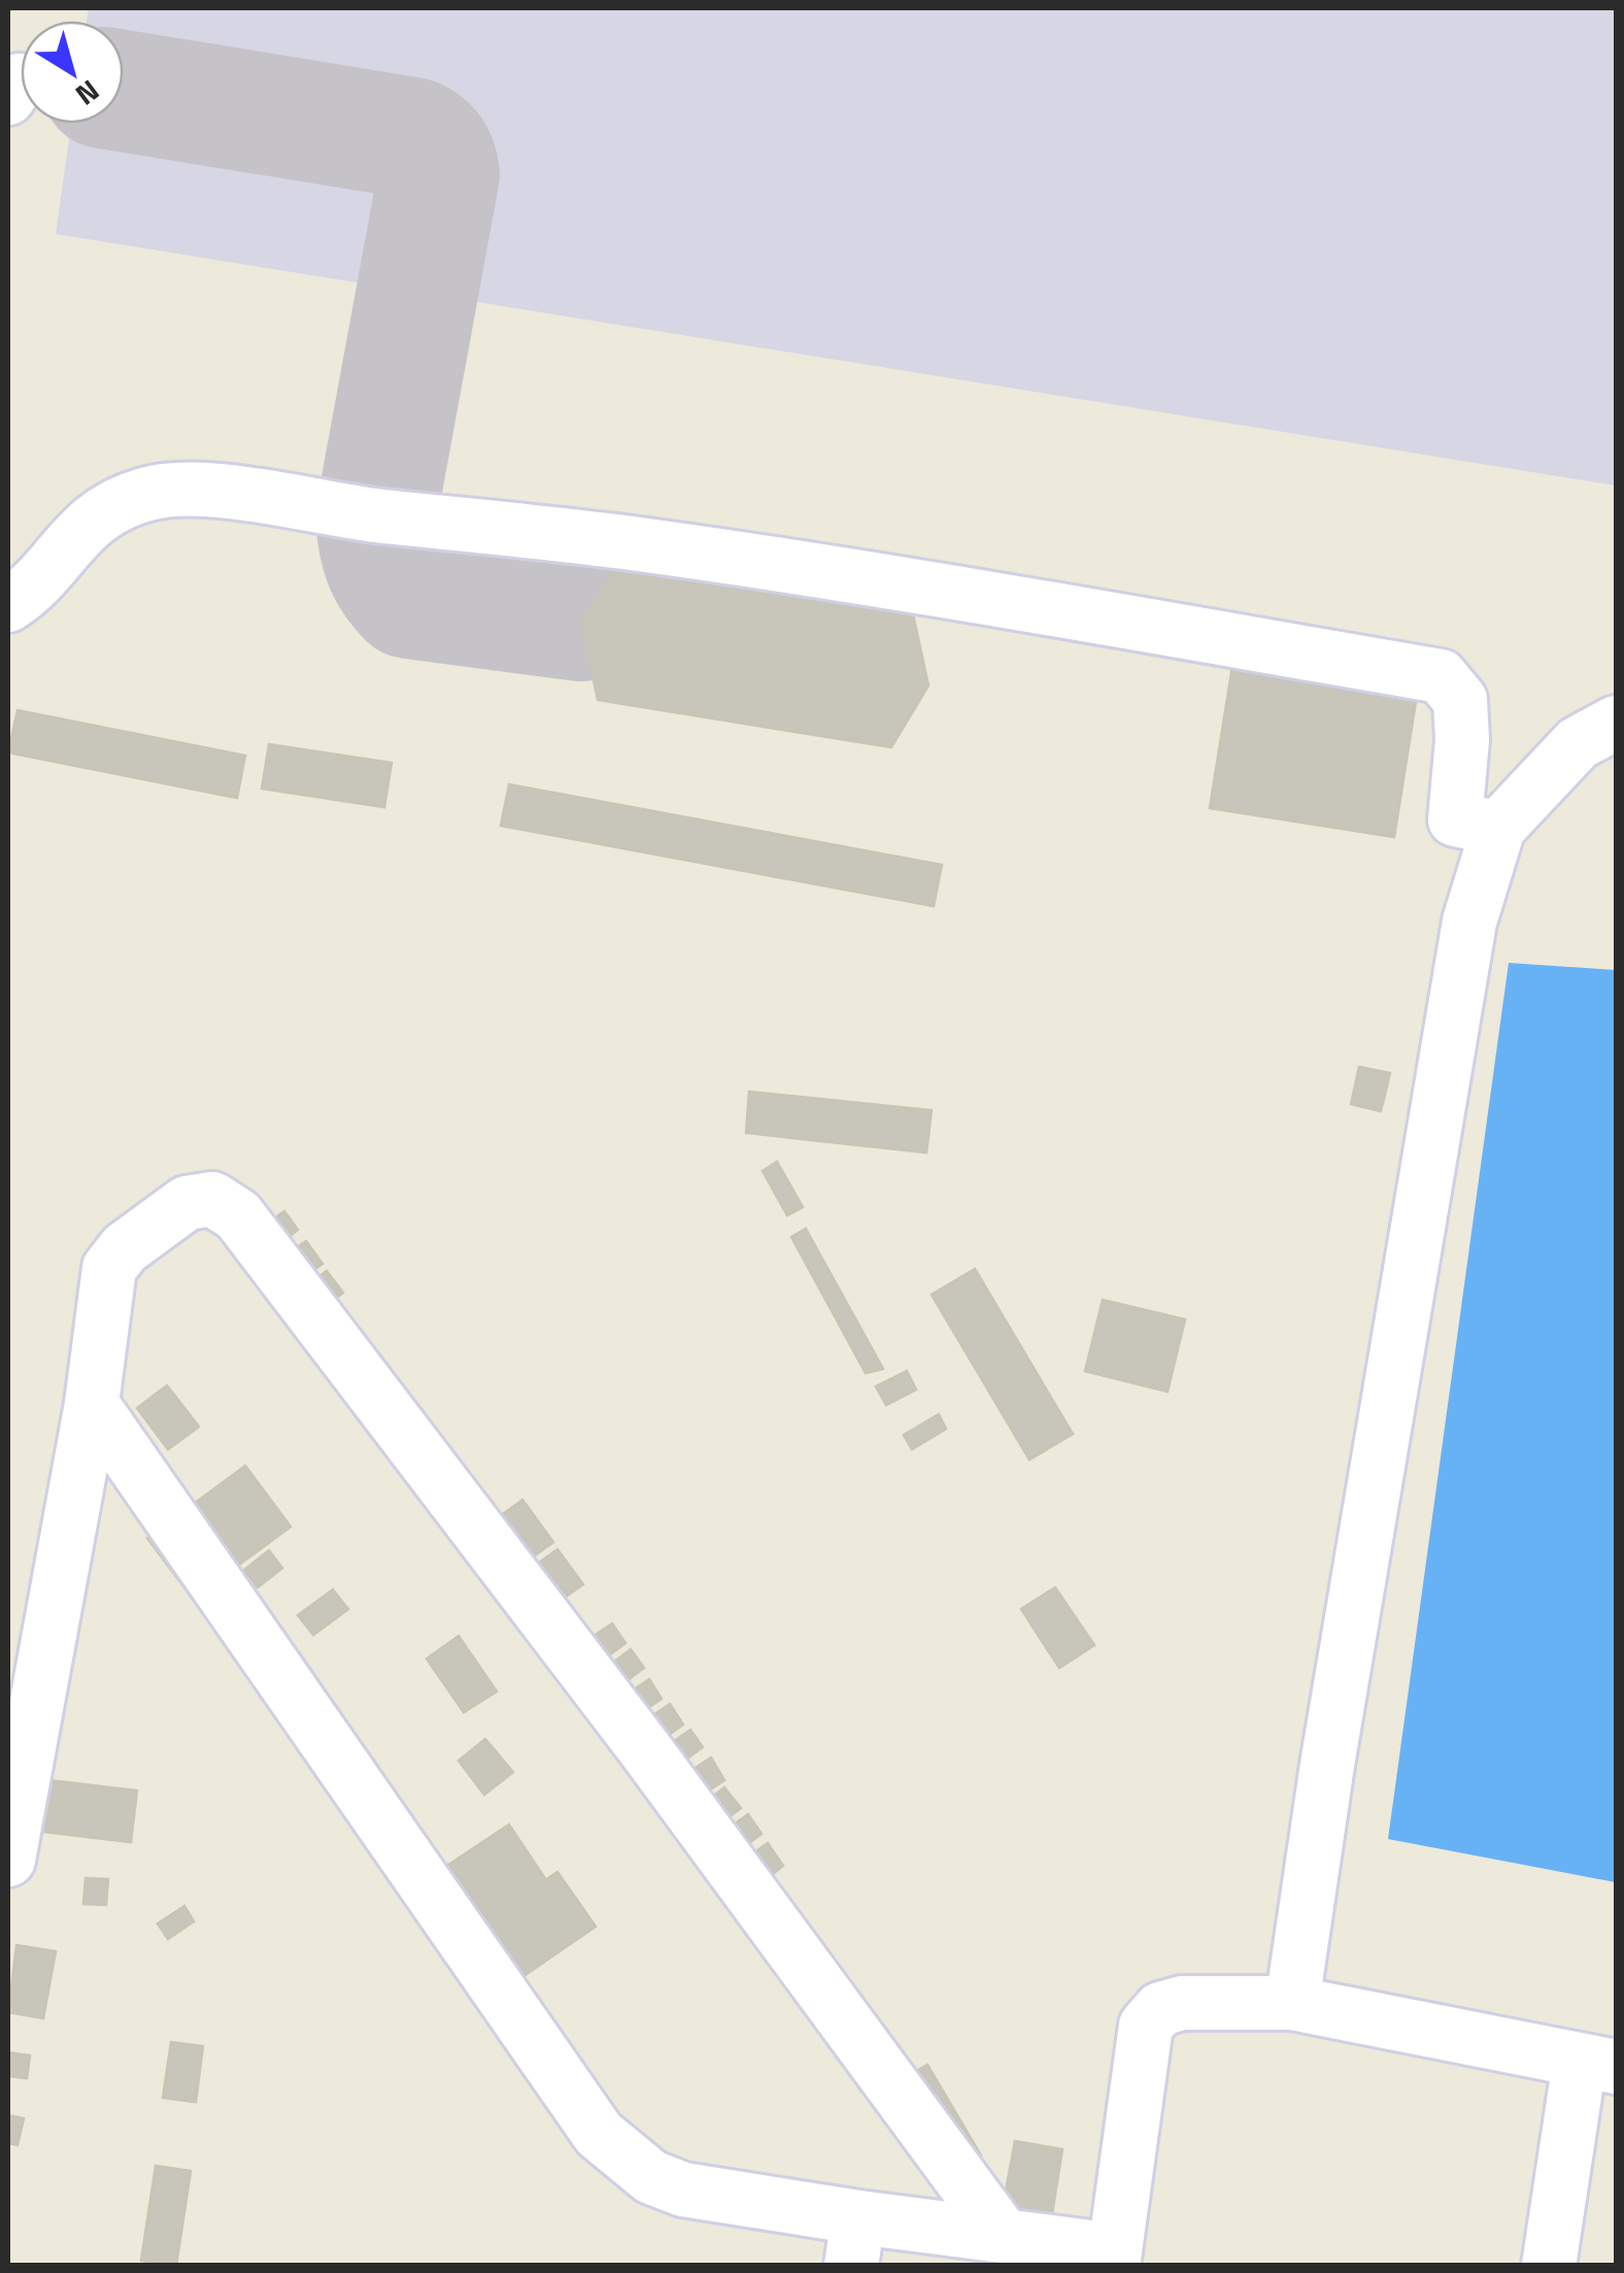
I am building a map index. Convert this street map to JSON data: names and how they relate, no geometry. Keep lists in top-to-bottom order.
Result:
{
  "north": "bottom right"
}
